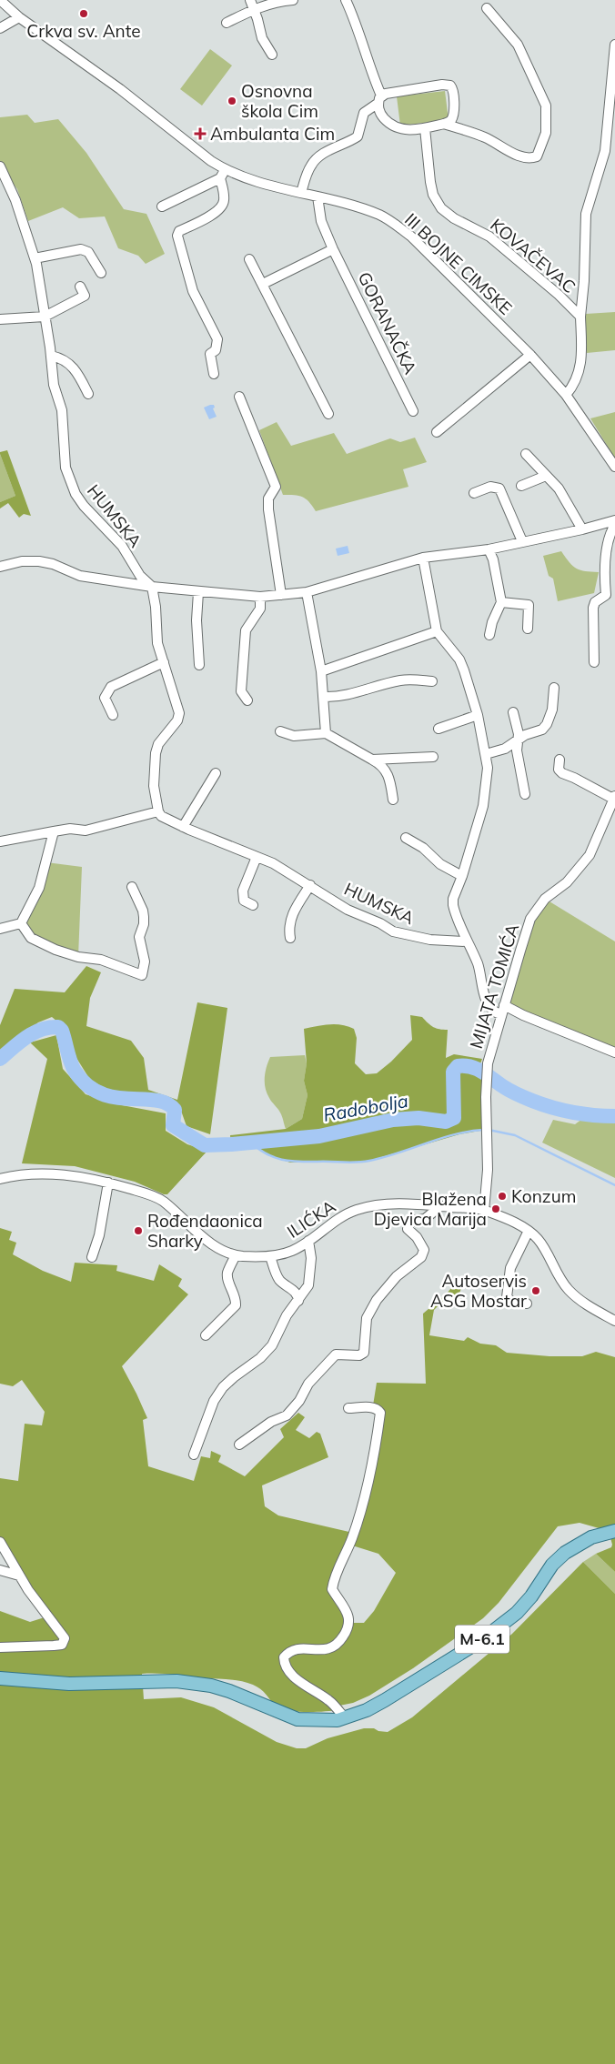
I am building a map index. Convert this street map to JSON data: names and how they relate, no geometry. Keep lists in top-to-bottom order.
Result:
{
  "streets": {
    "main road": ["M-6.1"],
    "street": [
      "KOVAČEVAC",
      "III BOJNE CIMSKE",
      "GORANAČKA",
      "HUMSKA",
      "MIJATA TOMIĆA",
      "ILIĆKA"
    ]
  },
  "crossings": [
    ["KOVAČEVAC", "III BOJNE CIMSKE"],
    ["III BOJNE CIMSKE", "GORANAČKA"],
    ["MIJATA TOMIĆA", "ILIĆKA"]
  ],
  "water": ["Radobolja"],
  "places": {
    "other": [
      "Crkva sv. Ante",
      "Osnovna škola Cim",
      "Konzum",
      "Blažena Djevica Marija",
      "Rođendaonica Sharky",
      "Autoservis ASG Mostar"
    ],
    "health": ["Ambulanta Cim"]
  }
}
